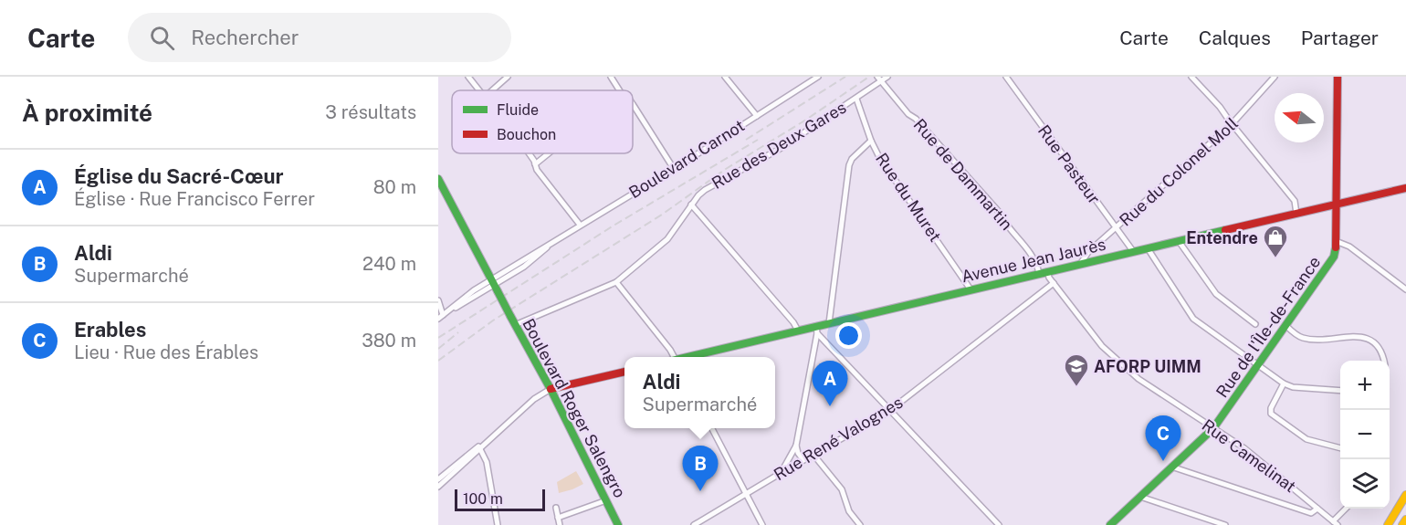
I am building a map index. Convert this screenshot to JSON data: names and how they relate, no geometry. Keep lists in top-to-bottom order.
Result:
{
  "streets": {
    "main road": ["Avenue Jean Jaurès", "Rue de l'Île-de-France", "Boulevard Roger Salengro"],
    "street": [
      "Rue des Deux Gares",
      "Boulevard Carnot",
      "Rue Pasteur",
      "Rue du Colonel Moll",
      "Rue de Dammartin",
      "Rue du Muret",
      "Rue René Valognes",
      "Rue Camelinat"
    ]
  },
  "crossings": [
    ["Rue des Deux Gares", "Rue de Dammartin"],
    ["Rue des Deux Gares", "Rue du Muret"],
    ["Rue des Deux Gares", "Boulevard Roger Salengro"],
    ["Boulevard Carnot", "Boulevard Roger Salengro"],
    ["Rue Pasteur", "Rue du Colonel Moll"],
    ["Rue Pasteur", "Avenue Jean Jaurès"],
    ["Rue du Colonel Moll", "Avenue Jean Jaurès"],
    ["Rue de Dammartin", "Avenue Jean Jaurès"],
    ["Rue du Muret", "Avenue Jean Jaurès"],
    ["Avenue Jean Jaurès", "Rue de l'Île-de-France"],
    ["Avenue Jean Jaurès", "Rue Camelinat"],
    ["Rue de l'Île-de-France", "Rue Camelinat"],
    ["Rue René Valognes", "Rue Camelinat"]
  ],
  "places": {
    "shop": ["Entendre"],
    "school or university": ["AFORP UIMM"]
  },
  "legend": ["Fluide", "Bouchon"],
  "scale_bar": "100 m",
  "north": "left",
  "page": {
    "header": "Carte",
    "search": "Rechercher",
    "nav": ["Carte", "Calques", "Partager"],
    "heading": ["À proximité", "3 résultats"],
    "list": [
      {
        "mark": "A",
        "name": "Église du Sacré-Cœur",
        "note": "Église · Rue Francisco Ferrer",
        "value": "80 m"
      },
      {
        "mark": "B",
        "name": "Aldi",
        "note": "Supermarché",
        "value": "240 m"
      },
      {
        "mark": "C",
        "name": "Erables",
        "note": "Lieu · Rue des Érables",
        "value": "380 m"
      }
    ],
    "popup": ["Aldi", "Supermarché"],
    "map_buttons": ["+", "−"],
    "pins": ["A", "C", "B"],
    "scale": "100 m"
  }
}
